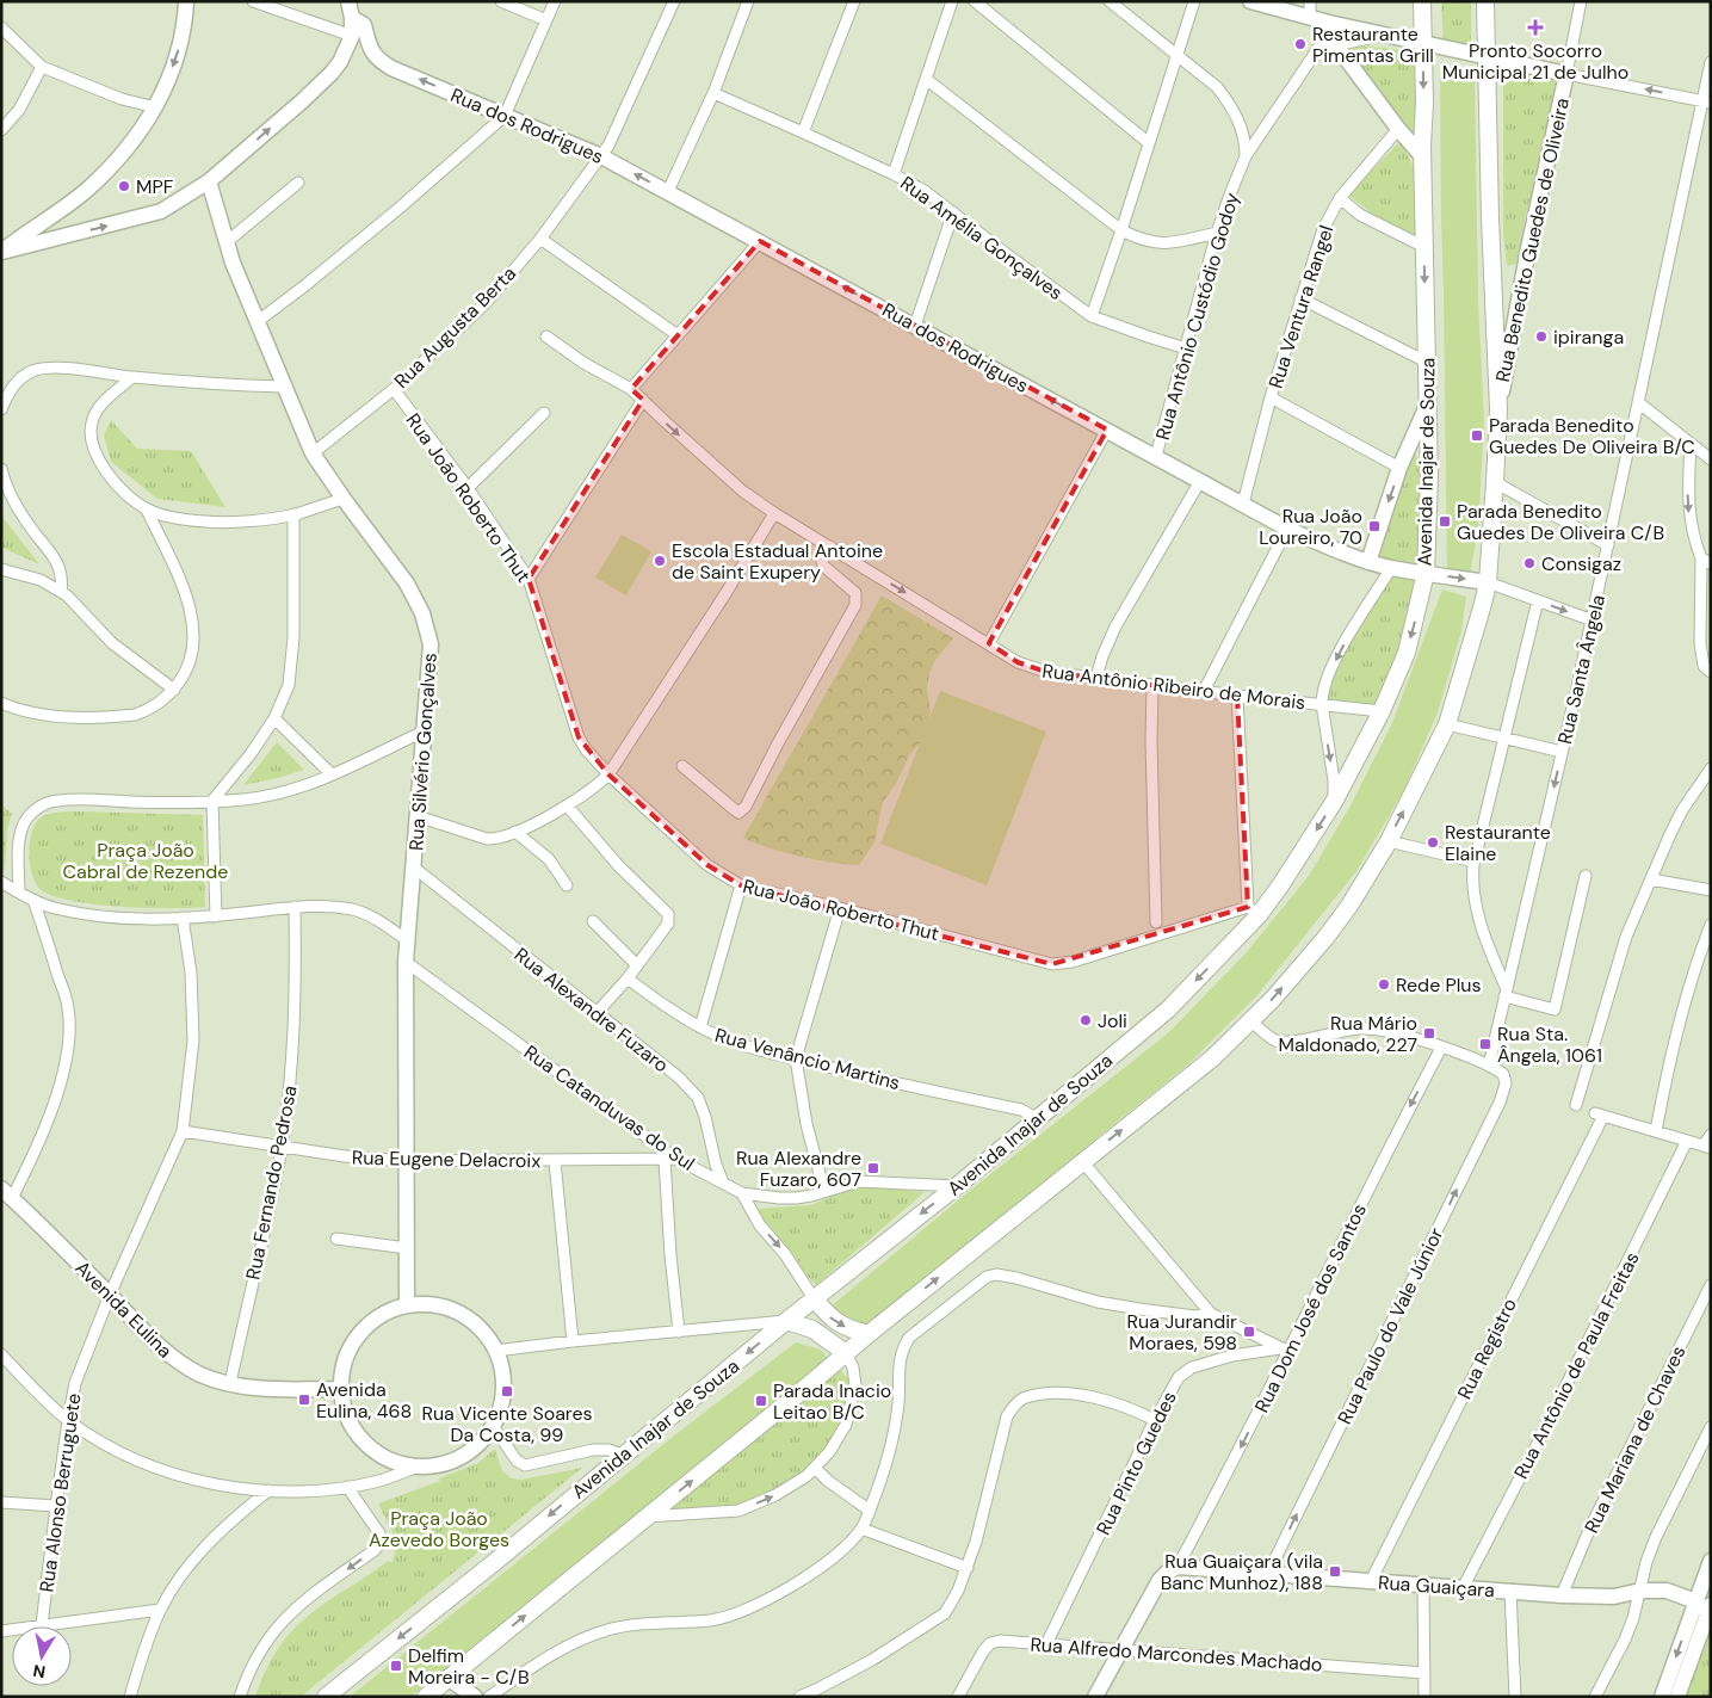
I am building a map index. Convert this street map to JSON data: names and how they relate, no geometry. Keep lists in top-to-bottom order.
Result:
{
  "streets": {
    "main road": ["Avenida Inajar de Souza"],
    "street": [
      "Rua dos Rodrigues",
      "Rua Amélia Gonçalves",
      "Rua Benedito Guedes de Oliveira",
      "Rua Ventura Rangel",
      "Rua Antônio Custódio Godoy",
      "Rua Augusta Berta",
      "Rua João Roberto Thut",
      "Rua Santa Ângela",
      "Rua Antônio Ribeiro de Morais",
      "Rua Silvério Gonçalves",
      "Rua Alexandre Fuzaro",
      "Rua Venâncio Martins",
      "Rua Catanduvas do Sul",
      "Rua Eugene Delacroix",
      "Rua Fernando Pedrosa",
      "Rua Dom José dos Santos",
      "Avenida Eulina",
      "Rua Paulo do Vale Júnior",
      "Rua Registro",
      "Rua Antônio de Paula Freitas",
      "Rua Mariana de Chaves",
      "Rua Pinto Guedes",
      "Rua Alonso Berruguete",
      "Rua Guaiçara",
      "Rua Alfredo Marcondes Machado"
    ]
  },
  "crossings": [
    ["Rua dos Rodrigues", "Rua Ventura Rangel"],
    ["Rua dos Rodrigues", "Rua Antônio Custódio Godoy"],
    ["Rua dos Rodrigues", "Rua Augusta Berta"],
    ["Rua dos Rodrigues", "Avenida Inajar de Souza"],
    ["Rua dos Rodrigues", "Rua Santa Ângela"],
    ["Rua Amélia Gonçalves", "Rua Antônio Custódio Godoy"],
    ["Rua Augusta Berta", "Rua João Roberto Thut"],
    ["Rua Augusta Berta", "Rua Silvério Gonçalves"],
    ["Avenida Inajar de Souza", "Rua João Roberto Thut"],
    ["Avenida Inajar de Souza", "Rua Antônio Ribeiro de Morais"],
    ["Avenida Inajar de Souza", "Rua Venâncio Martins"],
    ["Rua Santa Ângela", "Rua Paulo do Vale Júnior"],
    ["Rua Silvério Gonçalves", "Rua Alexandre Fuzaro"],
    ["Rua Silvério Gonçalves", "Rua Catanduvas do Sul"],
    ["Rua Silvério Gonçalves", "Rua Eugene Delacroix"],
    ["Rua Silvério Gonçalves", "Avenida Eulina"],
    ["Rua Alexandre Fuzaro", "Rua Catanduvas do Sul"],
    ["Rua Catanduvas do Sul", "Rua Eugene Delacroix"],
    ["Rua Eugene Delacroix", "Rua Fernando Pedrosa"],
    ["Rua Eugene Delacroix", "Rua Alonso Berruguete"],
    ["Rua Fernando Pedrosa", "Avenida Eulina"],
    ["Rua Dom José dos Santos", "Rua Pinto Guedes"],
    ["Rua Dom José dos Santos", "Rua Guaiçara"],
    ["Avenida Eulina", "Rua Alonso Berruguete"],
    ["Rua Paulo do Vale Júnior", "Rua Guaiçara"],
    ["Rua Registro", "Rua Guaiçara"],
    ["Rua Antônio de Paula Freitas", "Rua Guaiçara"],
    ["Rua Mariana de Chaves", "Rua Guaiçara"],
    ["Rua Pinto Guedes", "Rua Alfredo Marcondes Machado"]
  ],
  "one_way": ["Rua Antônio Ribeiro de Morais", "Rua Dom José dos Santos", "Rua Paulo do Vale Júnior"],
  "parks": ["Praça João Cabral de Rezende", "Praça João Azevedo Borges"],
  "places": {
    "health": ["Pronto Socorro Municipal 21 de Julho"],
    "other": [
      "Restaurante Pimentas Grill",
      "MPF",
      "ipiranga",
      "Escola Estadual Antoine de Saint Exupery",
      "Consigaz",
      "Restaurante Elaine",
      "Rede Plus",
      "Joli"
    ],
    "transit": [
      "Parada Benedito Guedes De Oliveira B/C",
      "Parada Benedito Guedes De Oliveira C/B",
      "Rua João Loureiro, 70",
      "Rua Mário Maldonado, 227",
      "Rua Sta. Ângela, 1061",
      "Rua Alexandre Fuzaro, 607",
      "Rua Jurandir Moraes, 598",
      "Rua Vicente Soares Da Costa, 99",
      "Avenida Eulina, 468",
      "Parada Inacio Leitao B/C",
      "Rua Guaiçara (vila Banc Munhoz), 188",
      "Delfim Moreira - C/B"
    ]
  },
  "north": "bottom"
}
